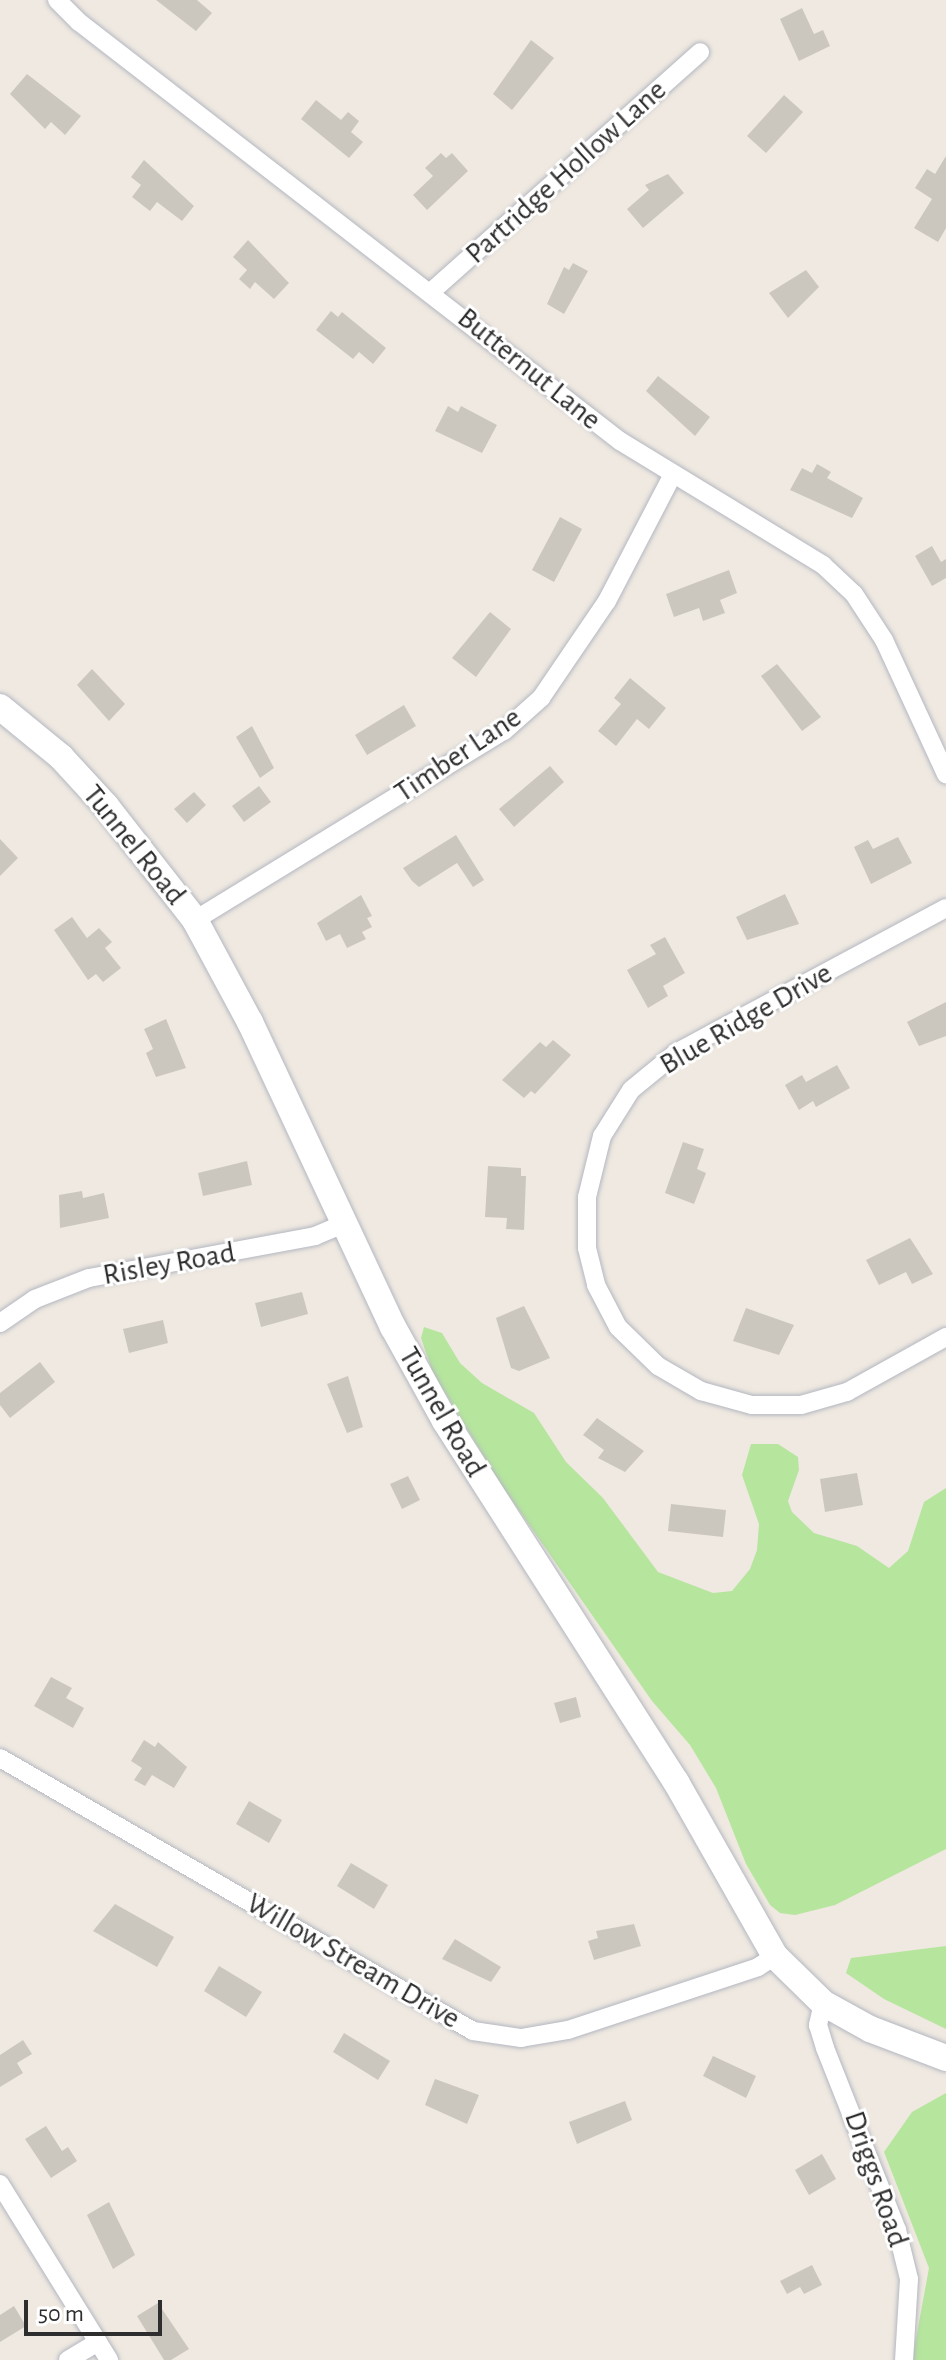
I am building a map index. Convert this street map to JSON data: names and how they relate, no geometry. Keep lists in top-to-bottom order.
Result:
{
  "streets": {
    "main road": ["Tunnel Road"],
    "street": [
      "Partridge Hollow Lane",
      "Butternut Lane",
      "Timber Lane",
      "Blue Ridge Drive",
      "Risley Road",
      "Willow Stream Drive",
      "Driggs Road"
    ]
  },
  "crossings": [
    ["Partridge Hollow Lane", "Butternut Lane"],
    ["Butternut Lane", "Timber Lane"],
    ["Timber Lane", "Tunnel Road"],
    ["Tunnel Road", "Risley Road"],
    ["Tunnel Road", "Willow Stream Drive"],
    ["Tunnel Road", "Driggs Road"]
  ],
  "scale_bar": "50 m"
}
